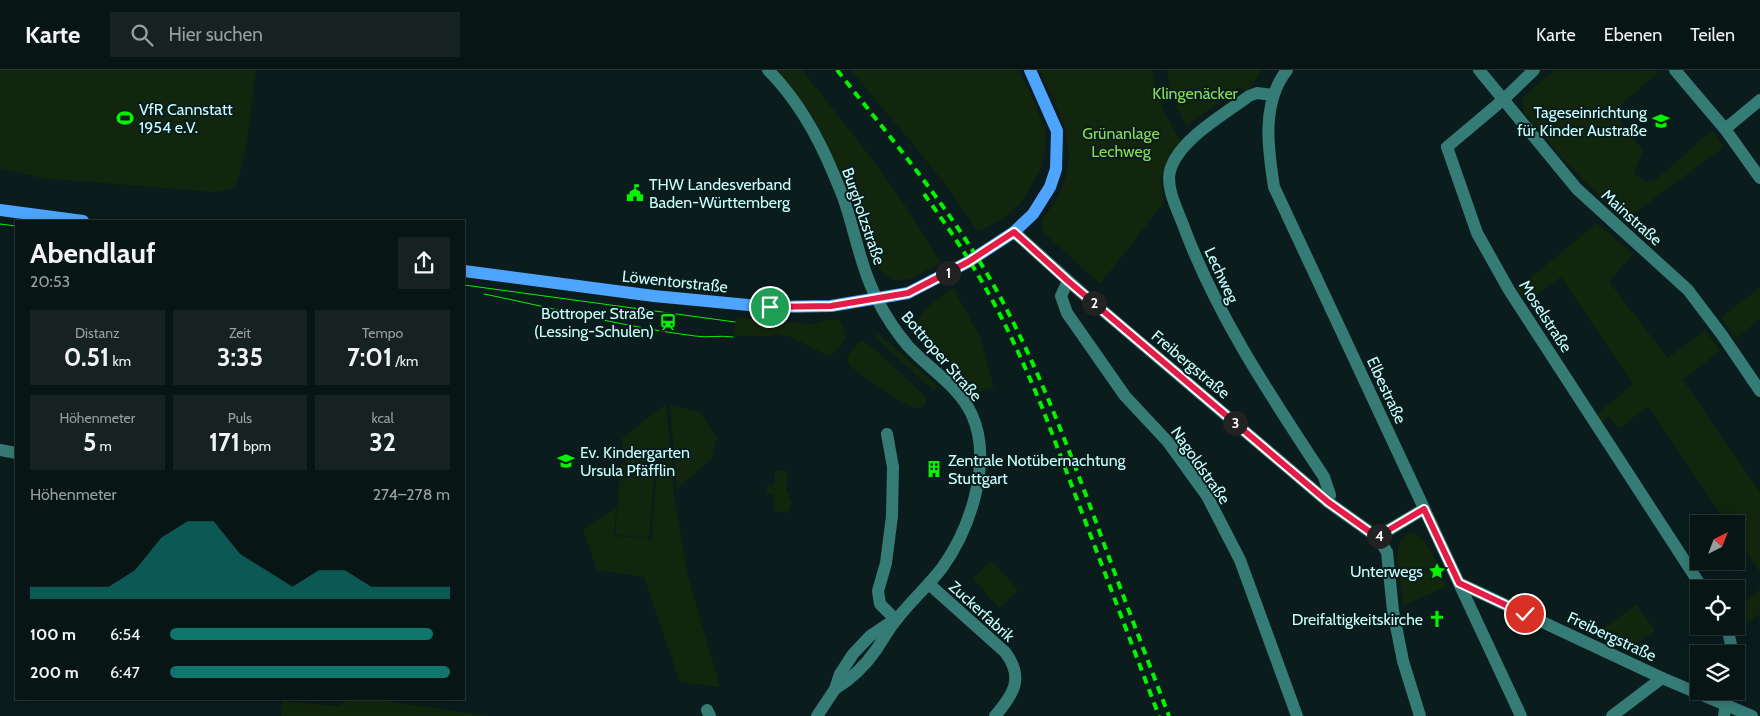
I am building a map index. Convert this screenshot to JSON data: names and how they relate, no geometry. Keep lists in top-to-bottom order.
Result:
{
  "streets": {
    "main road": ["Löwentorstraße"],
    "street": [
      "Burgholzstraße",
      "Mainstraße",
      "Lechweg",
      "Moselstraße",
      "Bottroper Straße",
      "Freibergstraße",
      "Elbestraße",
      "Nagoldstraße",
      "Zuckerfabrik"
    ]
  },
  "crossings": [
    ["Burgholzstraße", "Löwentorstraße"],
    ["Burgholzstraße", "Bottroper Straße"],
    ["Mainstraße", "Moselstraße"],
    ["Lechweg", "Freibergstraße"],
    ["Lechweg", "Elbestraße"],
    ["Löwentorstraße", "Bottroper Straße"],
    ["Löwentorstraße", "Freibergstraße"],
    ["Bottroper Straße", "Zuckerfabrik"],
    ["Freibergstraße", "Elbestraße"],
    ["Freibergstraße", "Nagoldstraße"]
  ],
  "parks": ["Klingenäcker", "Grünanlage Lechweg"],
  "places": {
    "sports": ["VfR Cannstatt 1954 e.V."],
    "school or university": ["Tageseinrichtung für Kinder Austraße", "Ev. Kindergarten Ursula Pfäfflin"],
    "public building": ["THW Landesverband Baden-Württemberg"],
    "station": ["Bottroper Straße (Lessing-Schulen)"],
    "building": ["Zentrale Notübernachtung Stuttgart"],
    "place": ["Unterwegs"],
    "church": ["Dreifaltigkeitskirche"]
  },
  "north": "top right",
  "page": {
    "header": "Karte",
    "search": "Hier suchen",
    "nav": ["Karte", "Ebenen", "Teilen"],
    "heading": ["Abendlauf", "20:53"],
    "pins": [
      "1",
      "2",
      "3",
      "4"
    ],
    "stats": [
      ["Distanz", "0.51 km"],
      ["Zeit", "3:35"],
      ["Tempo", "7:01 /km"],
      ["Höhenmeter", "5 m"],
      ["Puls", "171 bpm"],
      ["kcal", "32"]
    ],
    "chart": ["Höhenmeter", "274–278 m"],
    "list": [
      {
        "name": "100 m",
        "note": "6:54"
      },
      {
        "name": "200 m",
        "note": "6:47"
      }
    ]
  }
}
